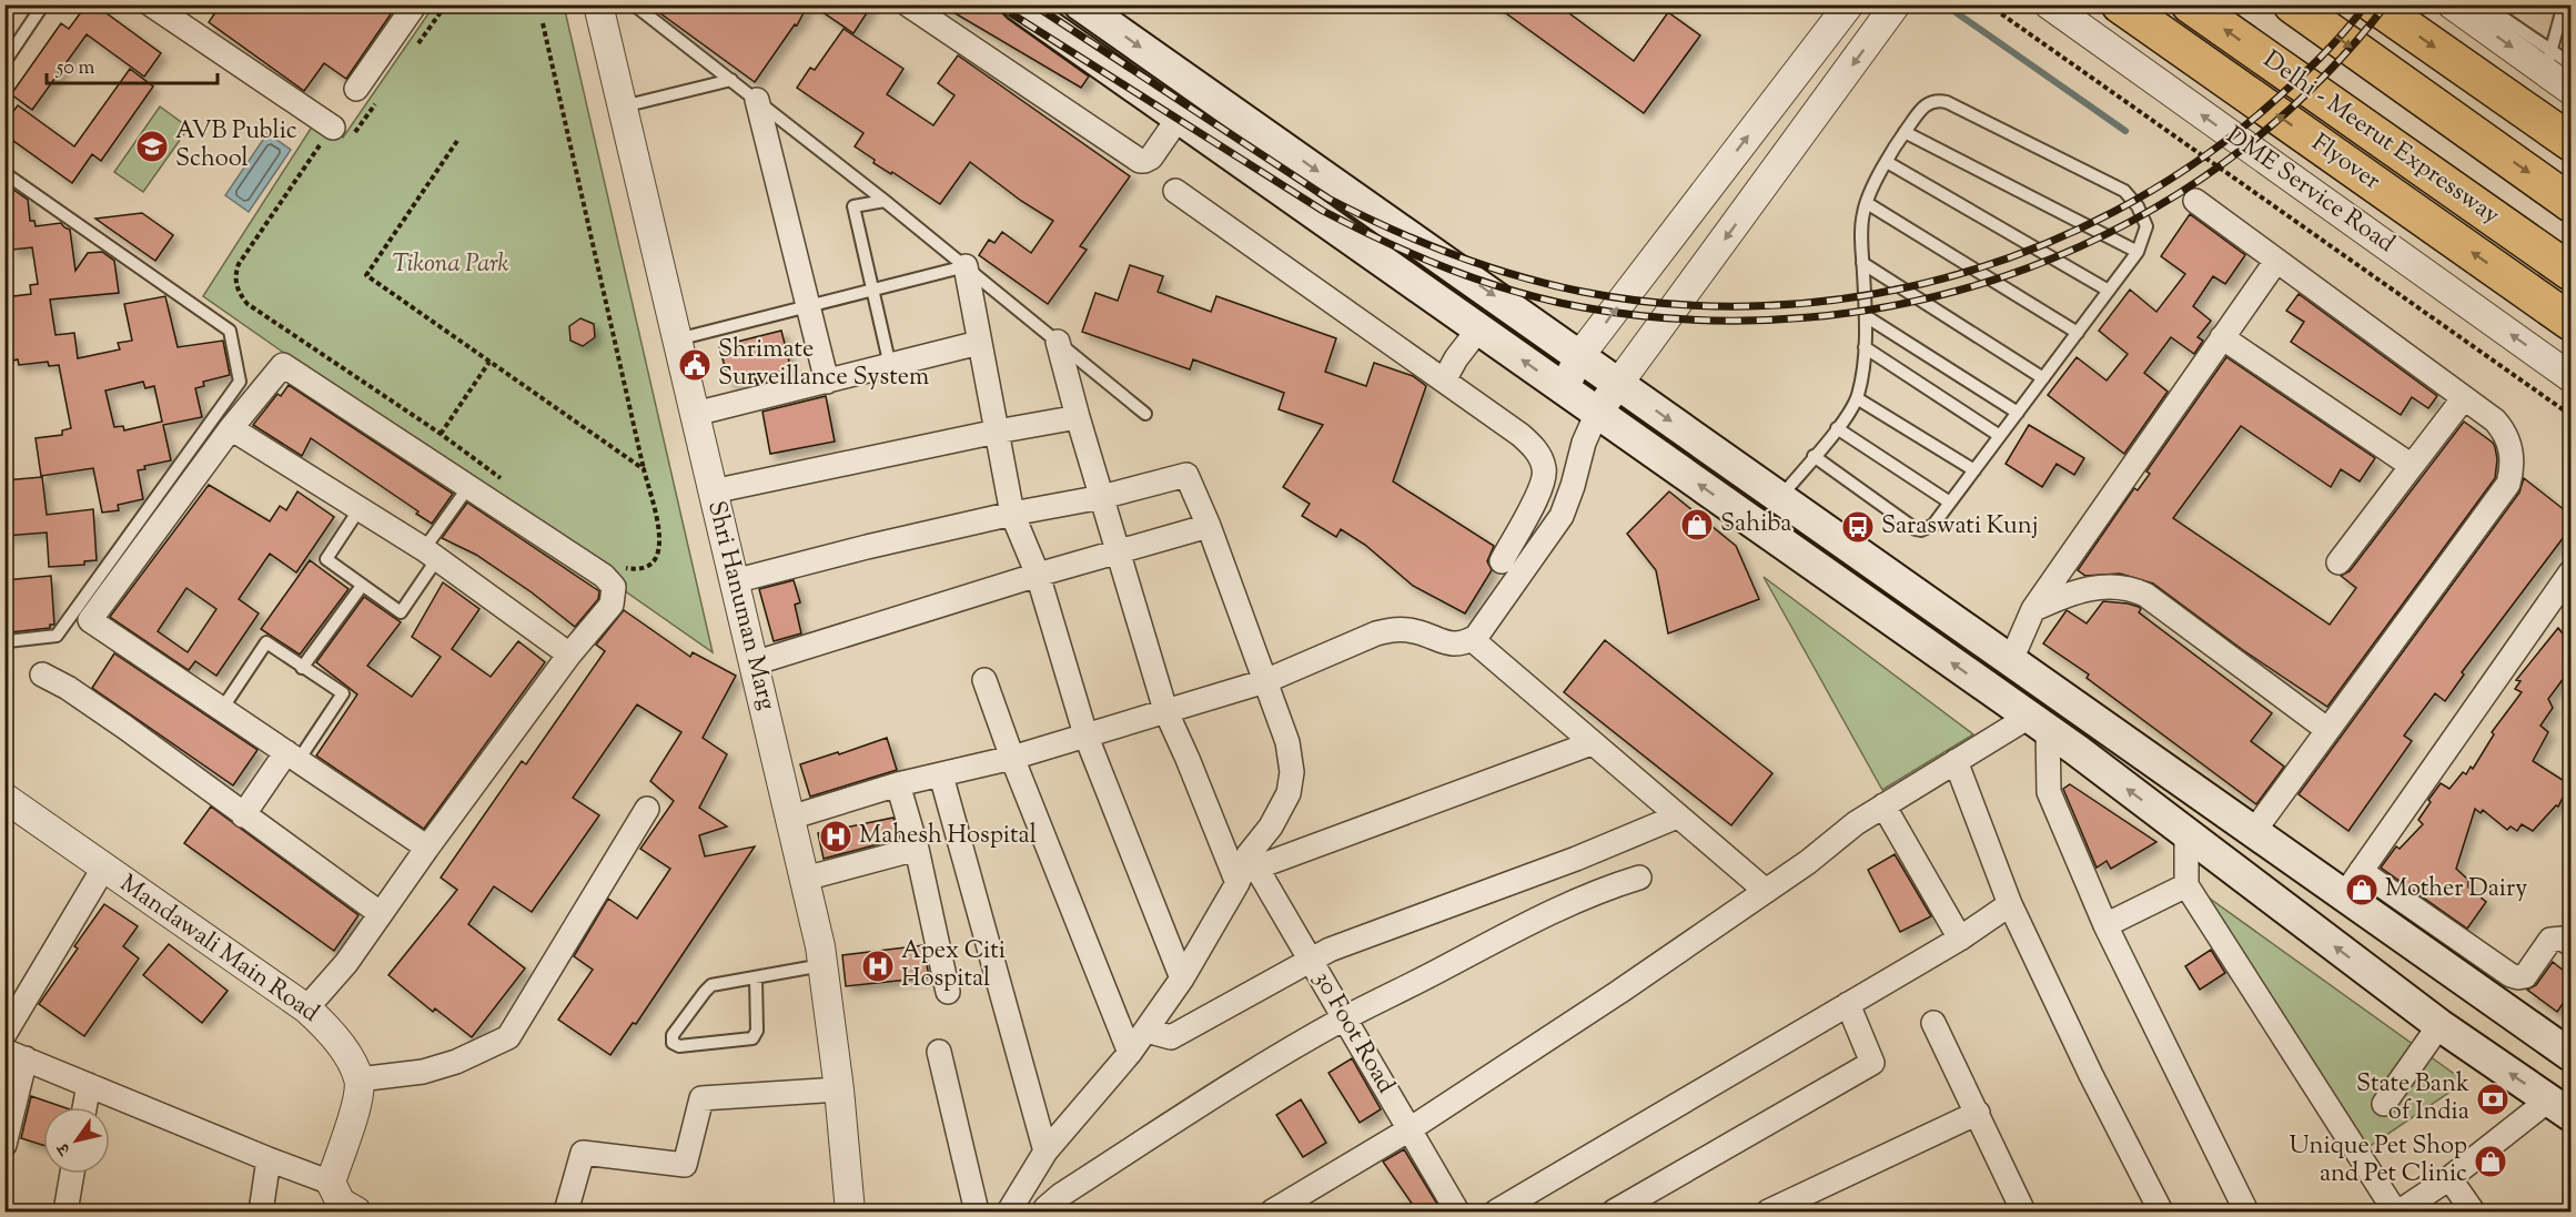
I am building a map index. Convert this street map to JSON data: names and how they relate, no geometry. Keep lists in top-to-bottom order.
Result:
{
  "streets": {
    "highway": ["Delhi - Meerut Expressway", "Flyover"],
    "street": [
      "DME Service Road",
      "Shri Hanuman Marg",
      "Mandawali Main Road",
      "30 Foot Road"
    ]
  },
  "parks": ["Tikona Park"],
  "places": {
    "school or university": ["AVB Public School"],
    "public building": ["Shrimate Surveillance System"],
    "shop": ["Sahiba", "Mother Dairy", "Unique Pet Shop and Pet Clinic"],
    "bus stop": ["Saraswati Kunj"],
    "hospital": ["Mahesh Hospital", "Apex Citi Hospital"],
    "bank": ["State Bank of India"]
  },
  "scale_bar": "50 m",
  "north": "bottom left"
}
